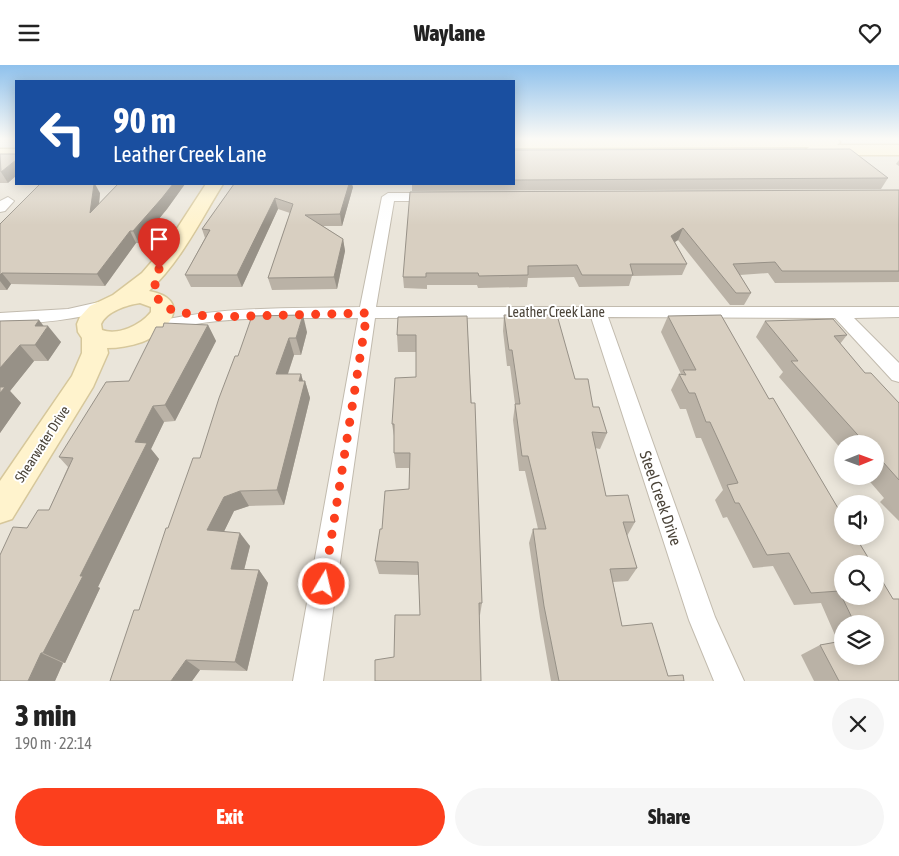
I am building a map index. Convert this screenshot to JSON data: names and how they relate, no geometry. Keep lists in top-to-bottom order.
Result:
{
  "streets": {
    "main road": ["Shearwater Drive"],
    "street": ["Leather Creek Lane", "Steel Creek Drive"]
  },
  "crossings": [
    ["Leather Creek Lane", "Shearwater Drive"],
    ["Leather Creek Lane", "Steel Creek Drive"]
  ],
  "north": "right",
  "page": {
    "header": "Waylane",
    "turn": ["90 m", "Leather Creek Lane"],
    "heading": ["3 min", "190 m · 22:14"],
    "buttons": ["Exit", "Share"]
  }
}
